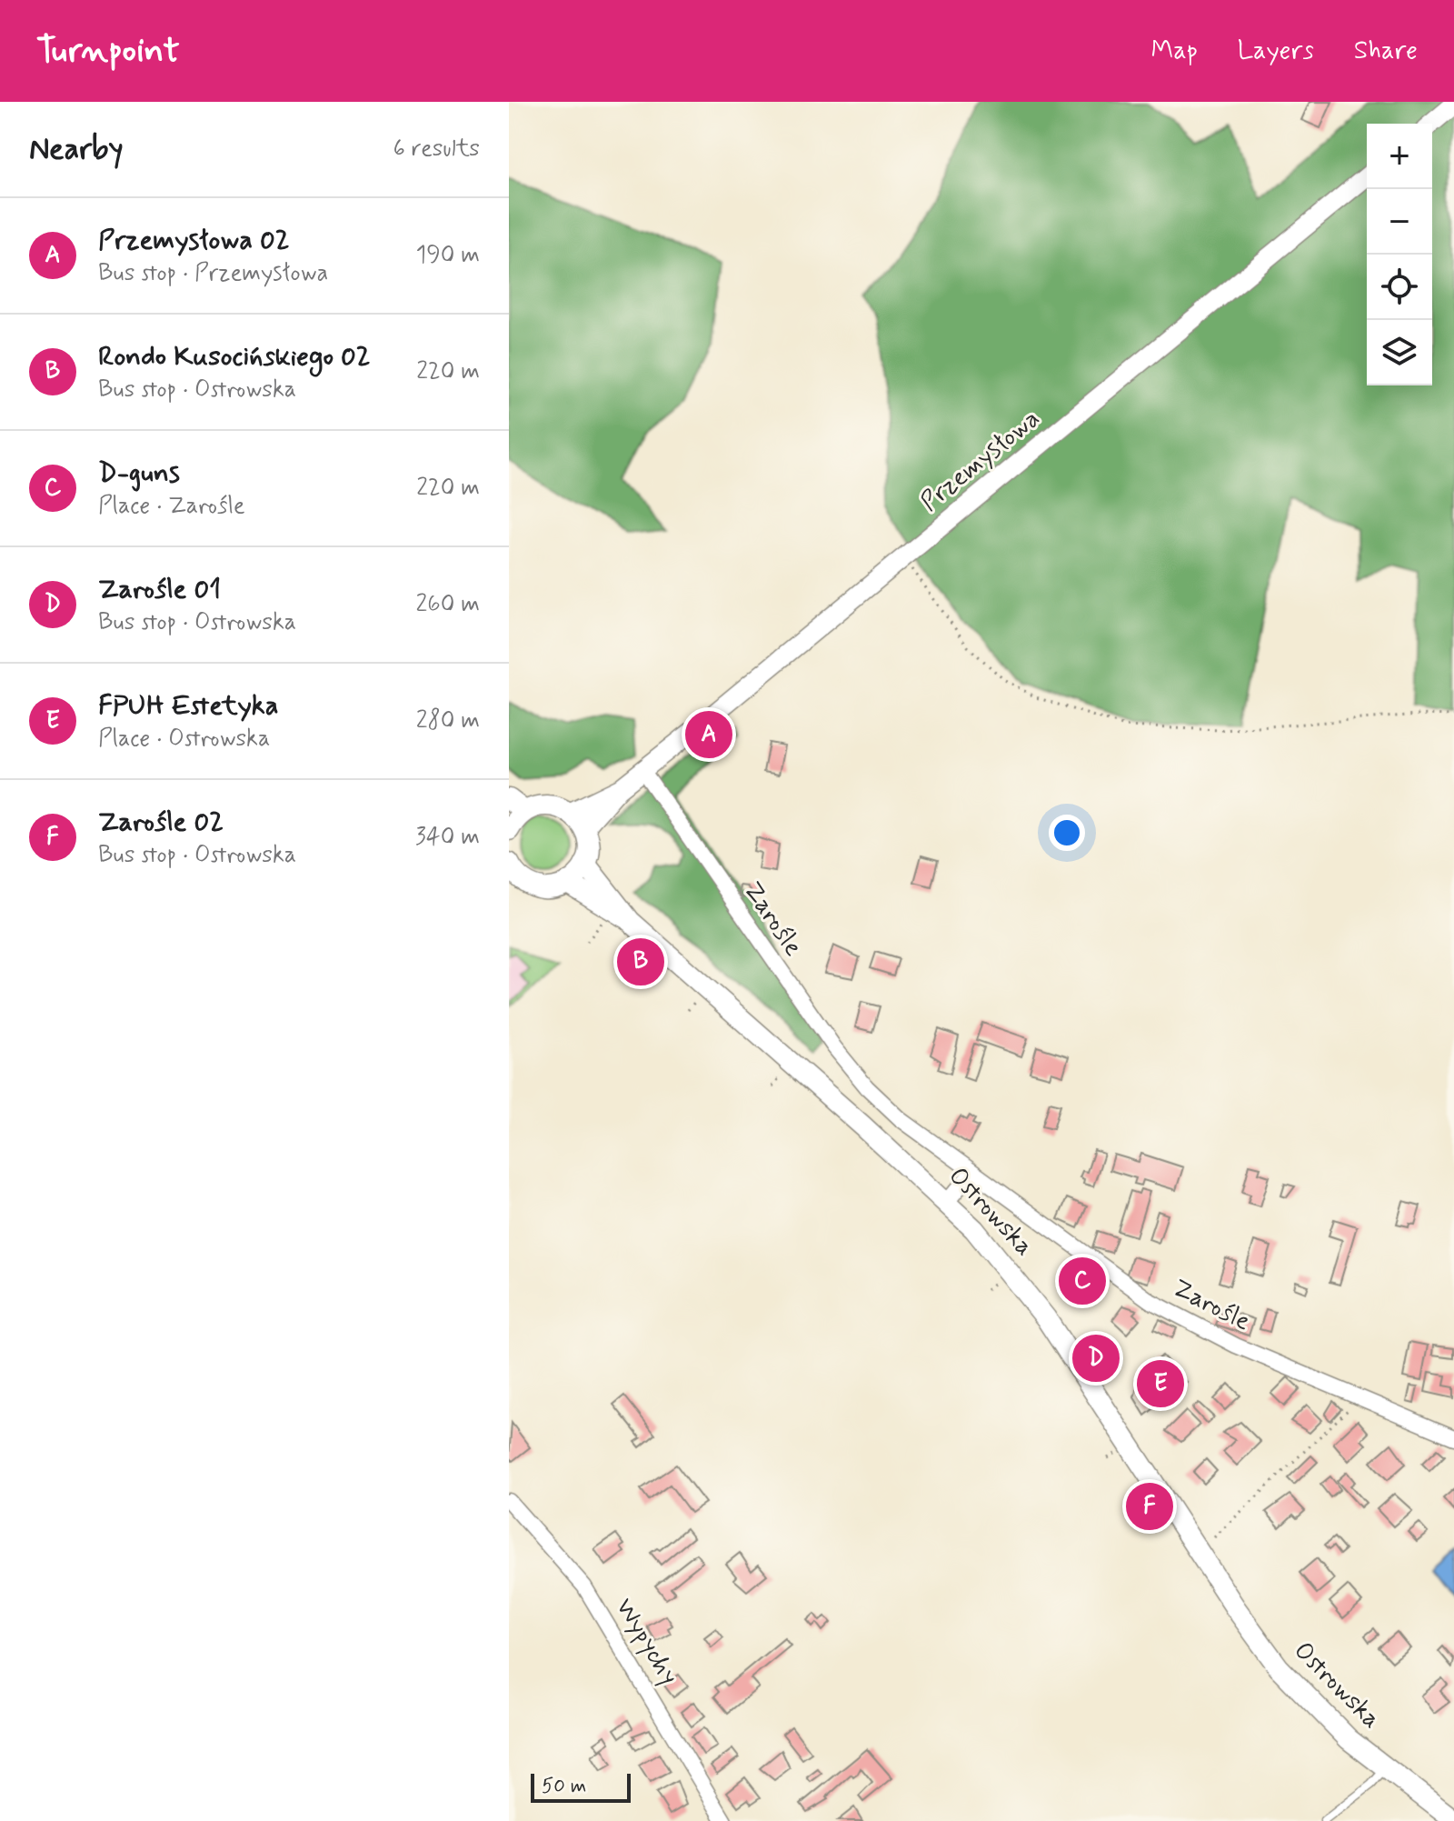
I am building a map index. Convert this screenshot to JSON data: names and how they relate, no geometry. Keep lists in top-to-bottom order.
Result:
{
  "streets": {
    "main road": ["Ostrowska"],
    "street": ["Przemysłowa", "Zarośle", "Wypychy"]
  },
  "crossings": [
    ["Przemysłowa", "Zarośle"]
  ],
  "scale_bar": "50 m",
  "page": {
    "header": "Turnpoint",
    "nav": ["Map", "Layers", "Share"],
    "heading": ["Nearby", "6 results"],
    "map_buttons": ["+", "−"],
    "list": [
      {
        "mark": "A",
        "name": "Przemysłowa 02",
        "note": "Bus stop · Przemysłowa",
        "value": "190 m"
      },
      {
        "mark": "B",
        "name": "Rondo Kusocińskiego 02",
        "note": "Bus stop · Ostrowska",
        "value": "220 m"
      },
      {
        "mark": "C",
        "name": "D-guns",
        "note": "Place · Zarośle",
        "value": "220 m"
      },
      {
        "mark": "D",
        "name": "Zarośle 01",
        "note": "Bus stop · Ostrowska",
        "value": "260 m"
      },
      {
        "mark": "E",
        "name": "FPUH Estetyka",
        "note": "Place · Ostrowska",
        "value": "280 m"
      },
      {
        "mark": "F",
        "name": "Zarośle 02",
        "note": "Bus stop · Ostrowska",
        "value": "340 m"
      }
    ],
    "pins": [
      "A",
      "B",
      "C",
      "D",
      "E",
      "F"
    ],
    "scale": "50 m"
  }
}
